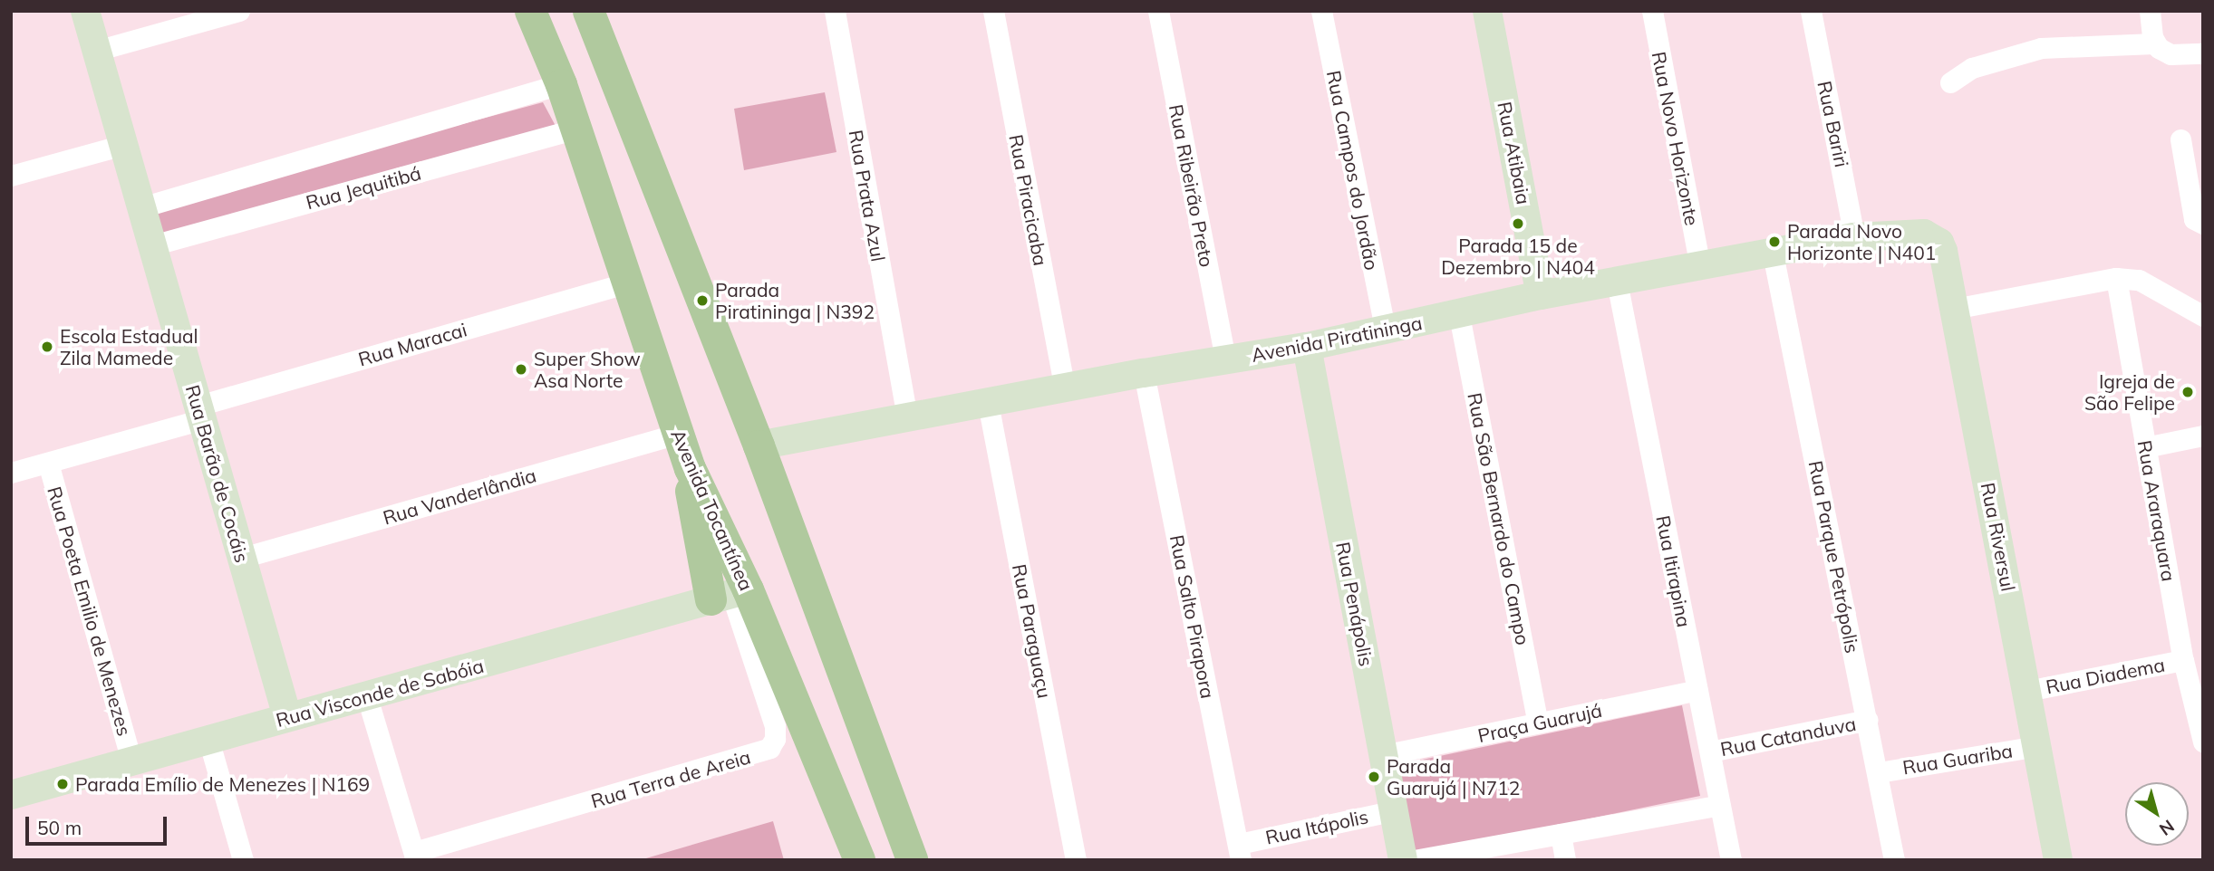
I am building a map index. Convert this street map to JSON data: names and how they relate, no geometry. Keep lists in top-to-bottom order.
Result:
{
  "streets": {
    "main road": ["Avenida Tocantínea"],
    "street": [
      "Rua Bariri",
      "Rua Novo Horizonte",
      "Rua Atibaia",
      "Rua Campos do Jordão",
      "Rua Ribeirão Preto",
      "Rua Jequitibá",
      "Rua Prata Azul",
      "Rua Piracicaba",
      "Avenida Piratininga",
      "Rua Maracai",
      "Rua Barão de Cocáis",
      "Rua Vanderlândia",
      "Rua Araraquara",
      "Rua São Bernardo do Campo",
      "Rua Riversul",
      "Rua Parque Petrópolis",
      "Rua Itirapina",
      "Rua Penápolis",
      "Rua Poeta Emilio de Menezes",
      "Rua Salto Pirapora",
      "Rua Paraguaçu",
      "Rua Diadema",
      "Rua Visconde de Sabóia",
      "Praça Guarujá",
      "Rua Catanduva",
      "Rua Guariba",
      "Rua Terra de Areia",
      "Rua Itápolis"
    ]
  },
  "crossings": [
    ["Rua Bariri", "Avenida Piratininga"],
    ["Rua Novo Horizonte", "Avenida Piratininga"],
    ["Rua Atibaia", "Avenida Piratininga"],
    ["Rua Campos do Jordão", "Avenida Piratininga"],
    ["Rua Ribeirão Preto", "Avenida Piratininga"],
    ["Rua Jequitibá", "Rua Barão de Cocáis"],
    ["Rua Jequitibá", "Avenida Tocantínea"],
    ["Rua Prata Azul", "Avenida Piratininga"],
    ["Rua Piracicaba", "Avenida Piratininga"],
    ["Avenida Piratininga", "Rua São Bernardo do Campo"],
    ["Avenida Piratininga", "Rua Riversul"],
    ["Avenida Piratininga", "Rua Parque Petrópolis"],
    ["Avenida Piratininga", "Rua Itirapina"],
    ["Avenida Piratininga", "Rua Penápolis"],
    ["Avenida Piratininga", "Rua Salto Pirapora"],
    ["Avenida Piratininga", "Rua Paraguaçu"],
    ["Rua Maracai", "Rua Barão de Cocáis"],
    ["Rua Maracai", "Avenida Tocantínea"],
    ["Rua Maracai", "Rua Poeta Emilio de Menezes"],
    ["Rua Barão de Cocáis", "Rua Vanderlândia"],
    ["Rua Barão de Cocáis", "Rua Visconde de Sabóia"],
    ["Rua Vanderlândia", "Avenida Tocantínea"],
    ["Avenida Tocantínea", "Rua Visconde de Sabóia"],
    ["Avenida Tocantínea", "Rua Terra de Areia"],
    ["Rua Araraquara", "Rua Diadema"],
    ["Rua São Bernardo do Campo", "Praça Guarujá"],
    ["Rua Riversul", "Rua Diadema"],
    ["Rua Riversul", "Rua Guariba"],
    ["Rua Parque Petrópolis", "Rua Catanduva"],
    ["Rua Parque Petrópolis", "Rua Guariba"],
    ["Rua Itirapina", "Praça Guarujá"],
    ["Rua Itirapina", "Rua Catanduva"],
    ["Rua Penápolis", "Praça Guarujá"],
    ["Rua Penápolis", "Rua Itápolis"],
    ["Rua Poeta Emilio de Menezes", "Rua Visconde de Sabóia"],
    ["Rua Salto Pirapora", "Rua Itápolis"],
    ["Rua Visconde de Sabóia", "Rua Terra de Areia"]
  ],
  "places": [
    "Parada 15 de Dezembro | N404",
    "Parada Novo Horizonte | N401",
    "Parada Piratininga | N392",
    "Escola Estadual Zila Mamede",
    "Super Show Asa Norte",
    "Igreja de São Felipe",
    "Parada Guarujá | N712",
    "Parada Emílio de Menezes | N169"
  ],
  "scale_bar": "50 m",
  "north": "bottom right"
}
